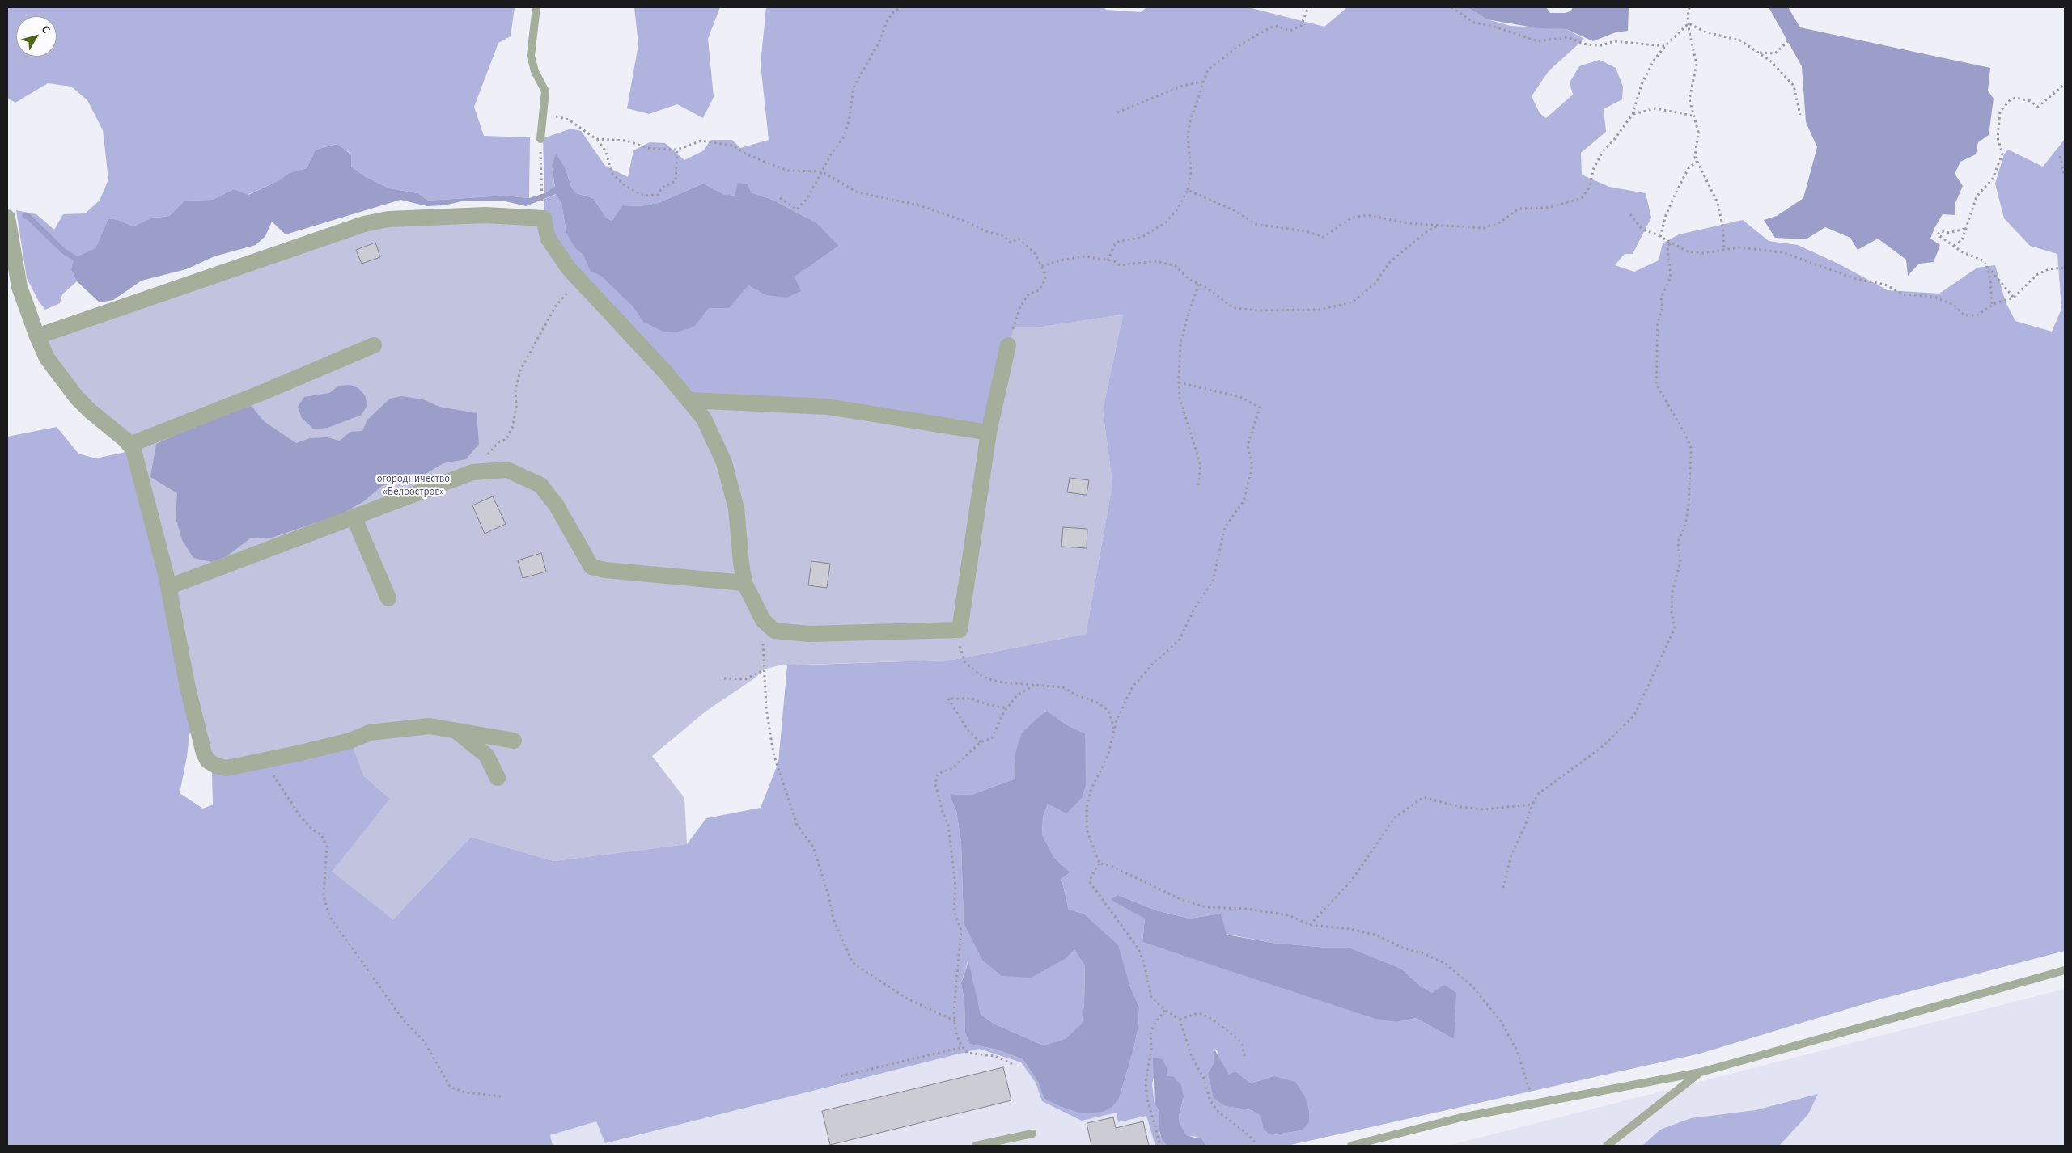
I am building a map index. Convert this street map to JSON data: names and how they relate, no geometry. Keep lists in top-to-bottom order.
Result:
{
  "parks": ["огородничество «Белоостров»"],
  "north": "top right"
}
